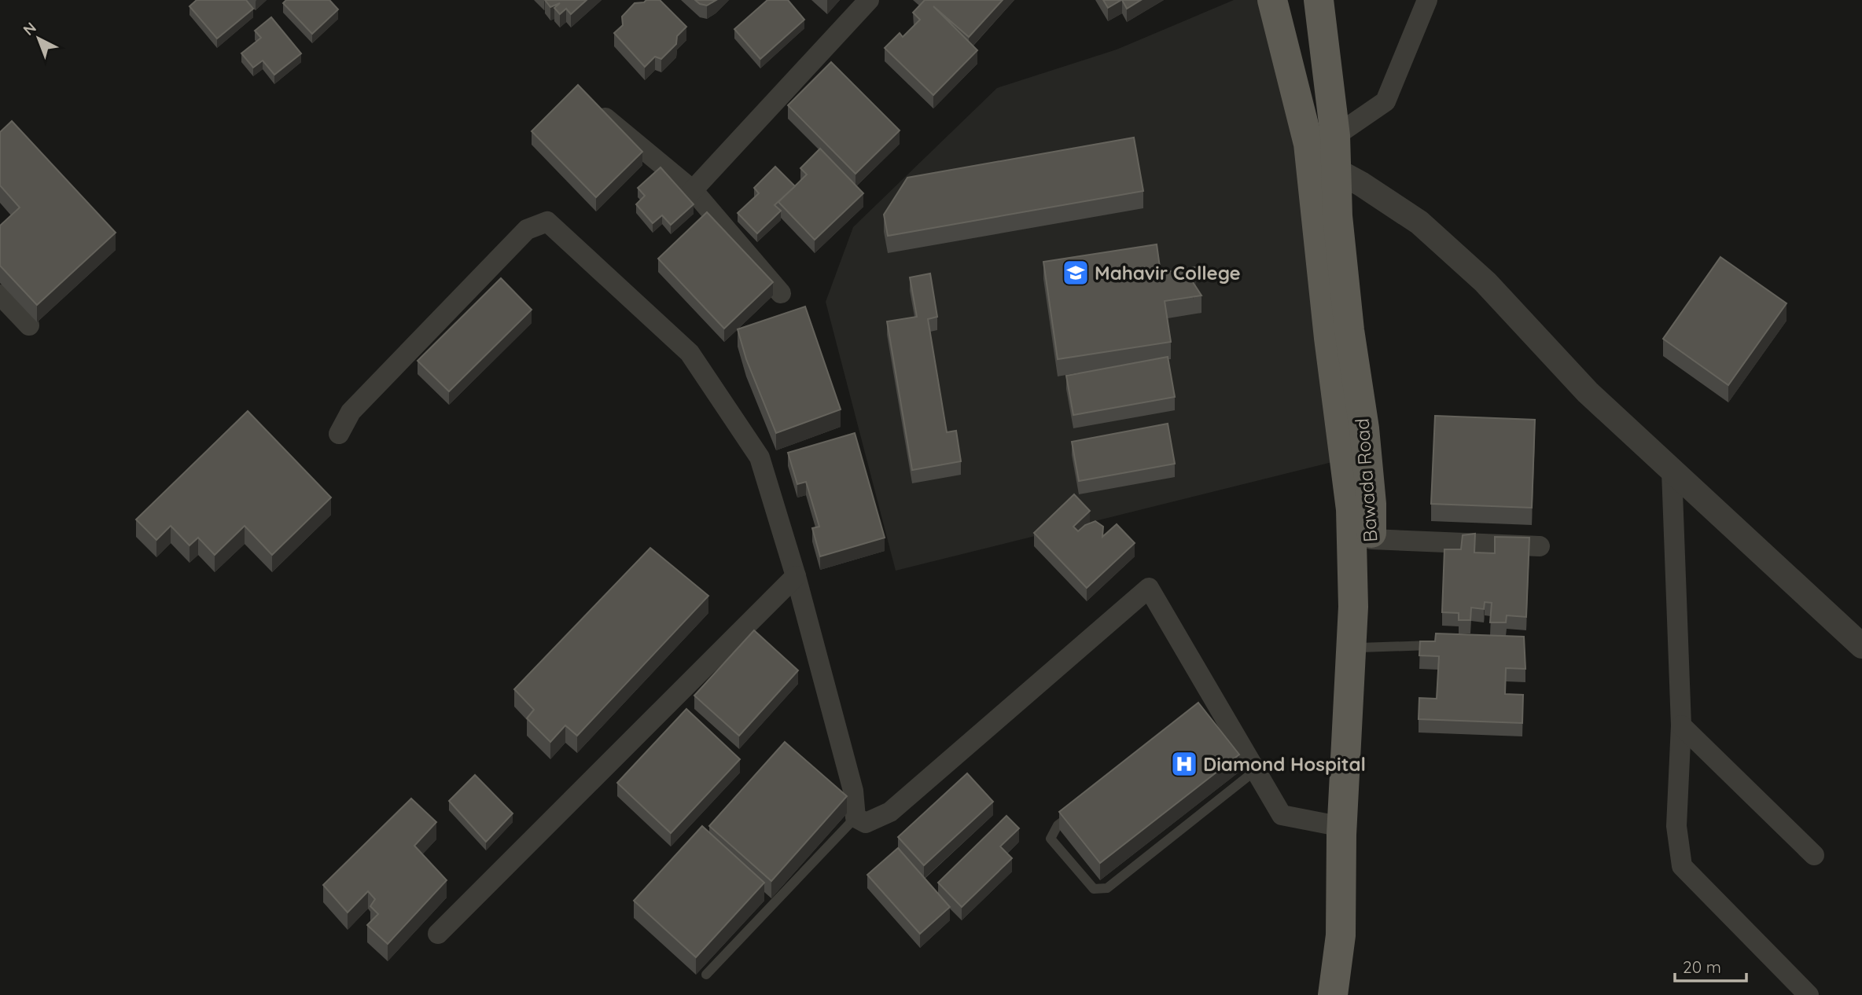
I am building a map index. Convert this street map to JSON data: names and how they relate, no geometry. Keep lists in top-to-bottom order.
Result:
{
  "streets": {
    "main road": ["Bawada Road"]
  },
  "places": {
    "school or university": ["Mahavir College"],
    "hospital": ["Diamond Hospital"]
  },
  "scale_bar": "20 m",
  "north": "top left"
}
